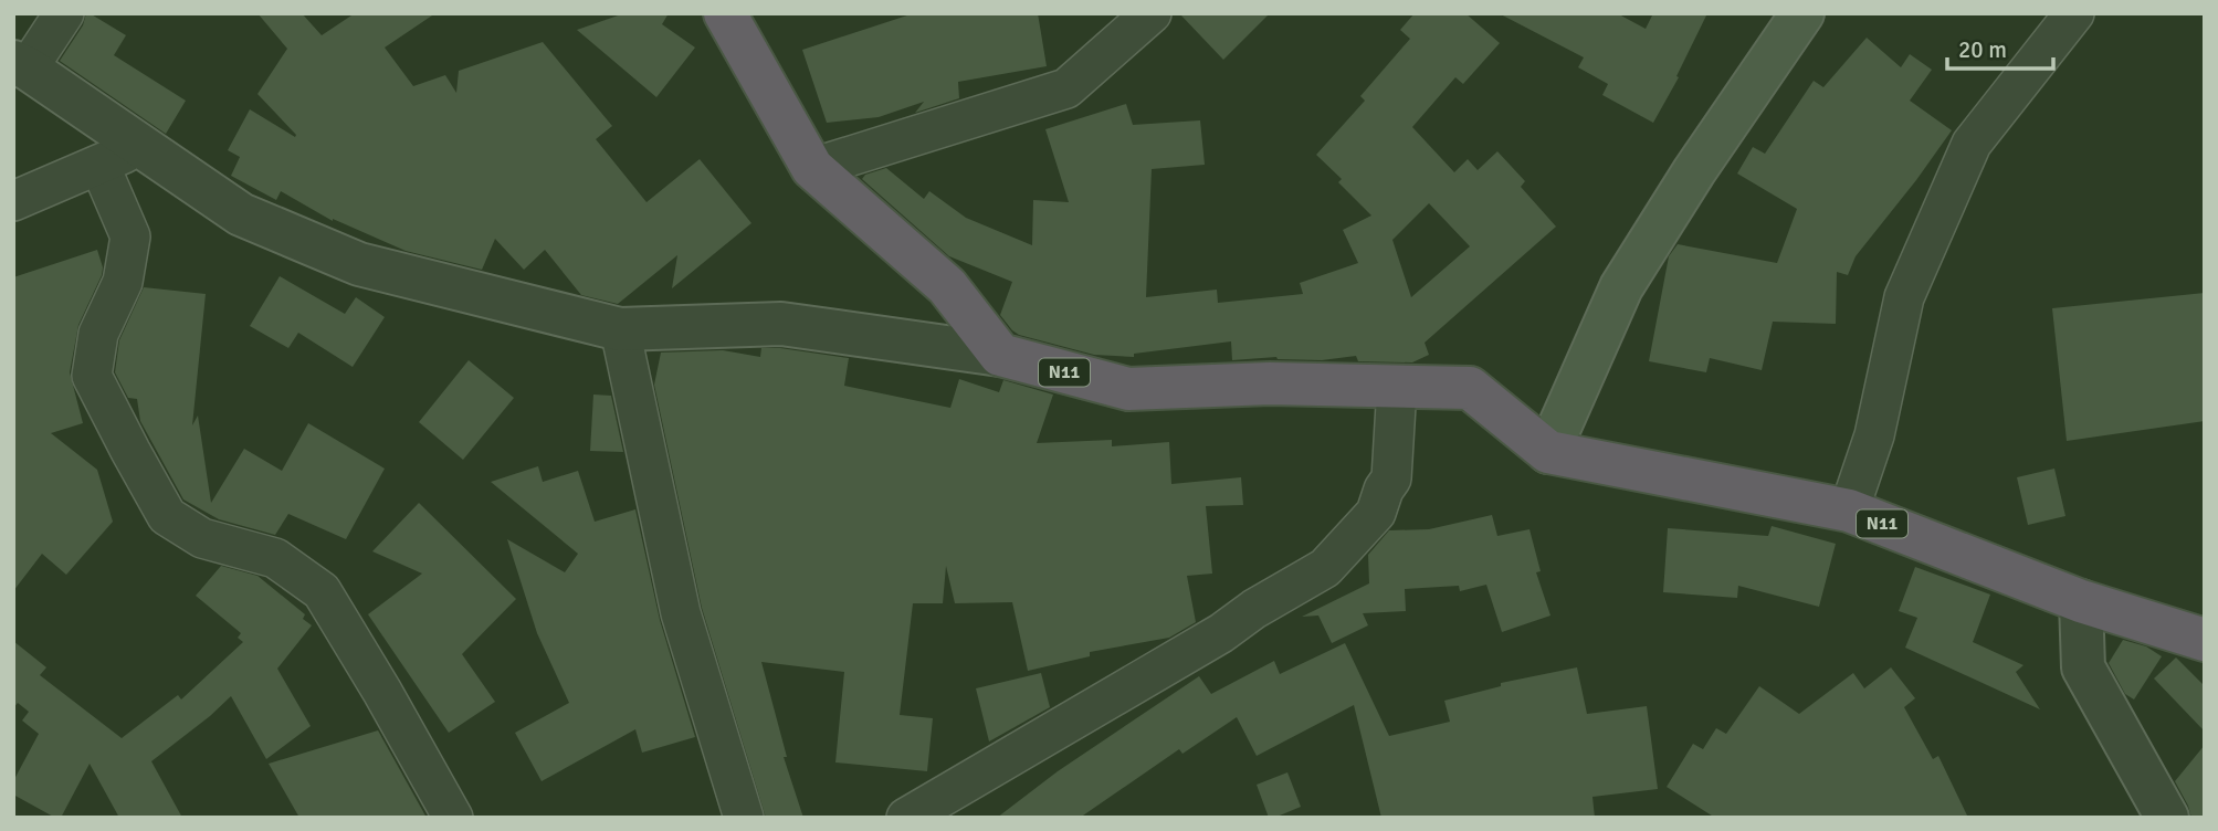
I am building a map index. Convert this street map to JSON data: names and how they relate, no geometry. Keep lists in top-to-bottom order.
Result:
{
  "streets": {
    "highway": ["N11"]
  },
  "scale_bar": "20 m"
}
